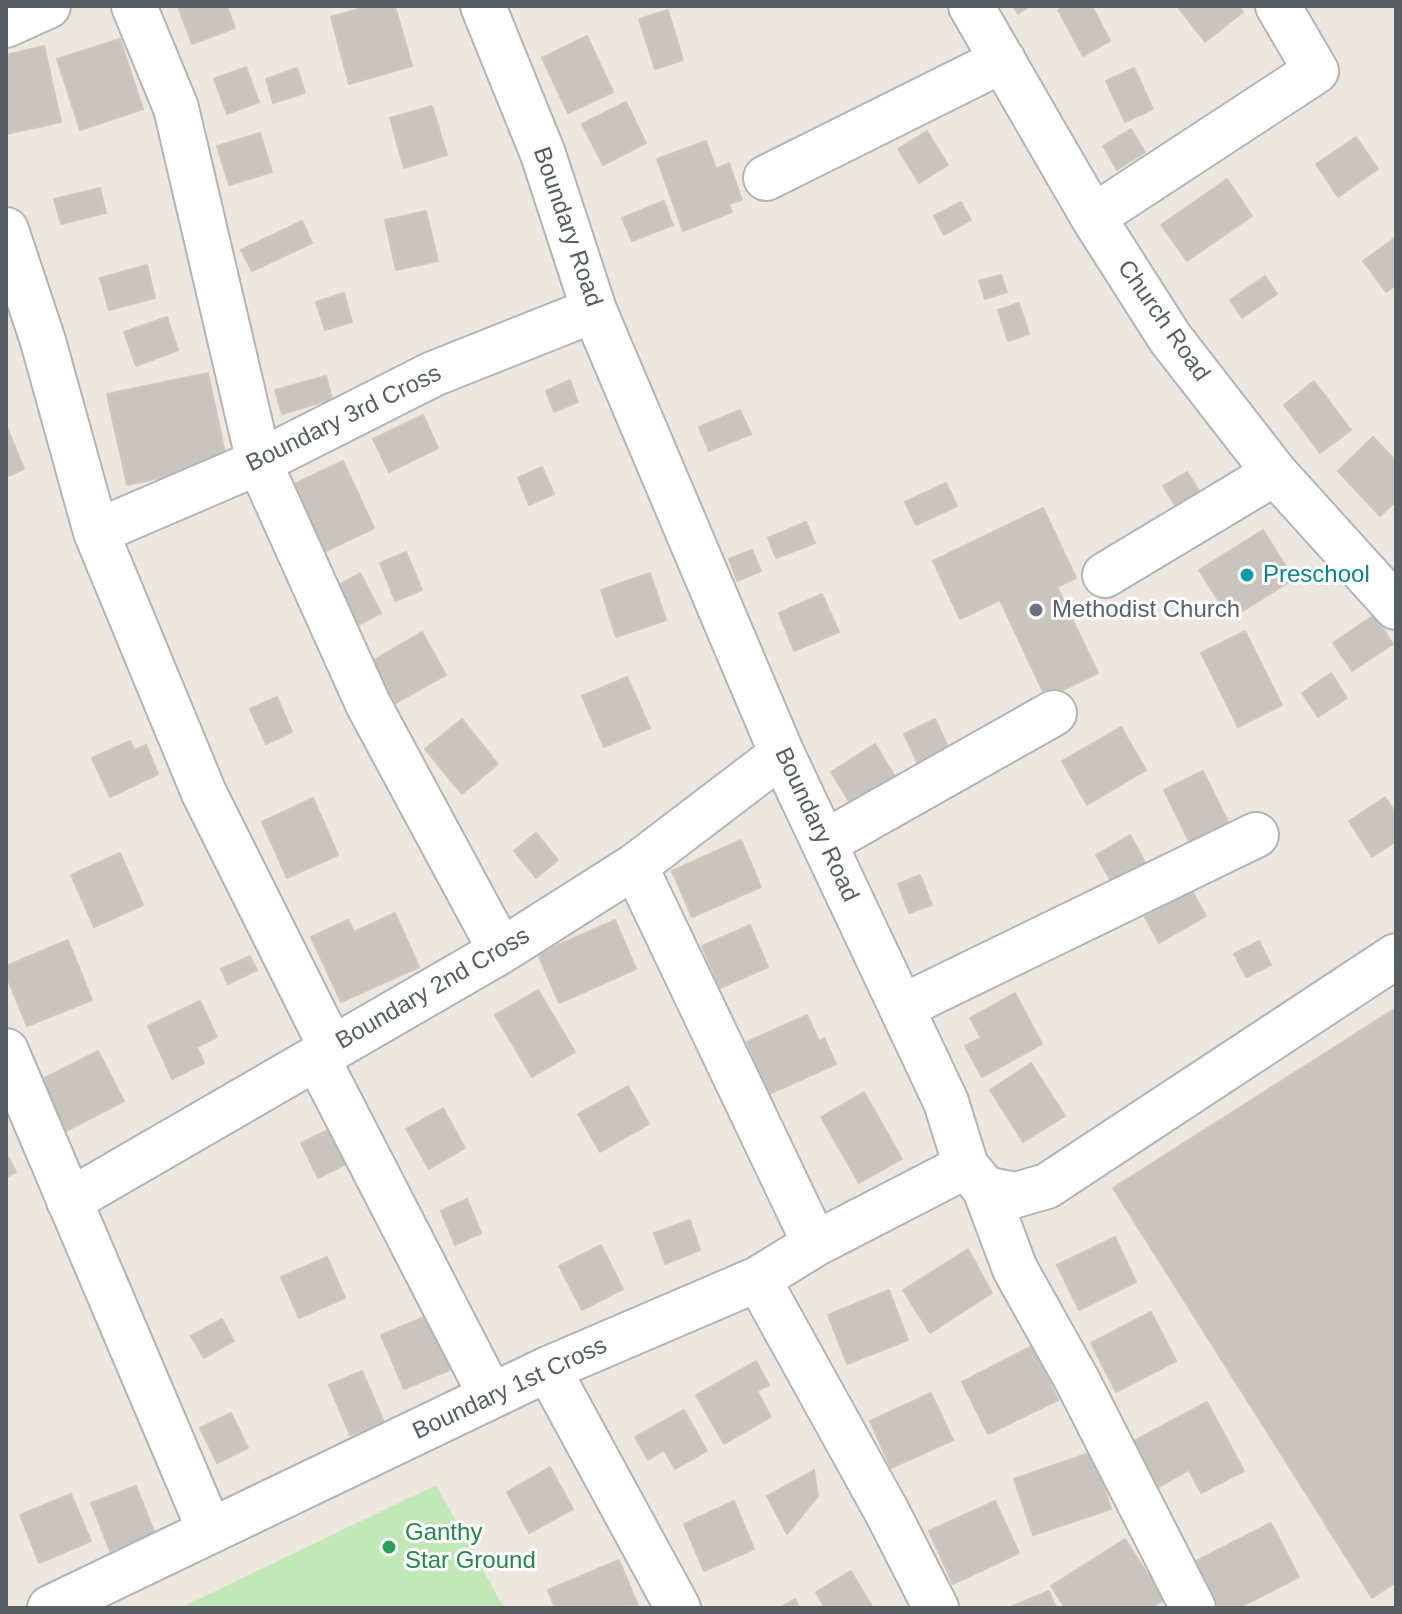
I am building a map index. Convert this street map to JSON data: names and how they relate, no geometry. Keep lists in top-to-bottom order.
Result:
{
  "streets": {
    "street": [
      "Boundary Road",
      "Church Road",
      "Boundary 3rd Cross",
      "Boundary 2nd Cross",
      "Boundary 1st Cross"
    ]
  },
  "crossings": [
    ["Boundary Road", "Boundary 3rd Cross"],
    ["Boundary Road", "Boundary 2nd Cross"],
    ["Boundary Road", "Boundary 1st Cross"]
  ],
  "places": ["Preschool", "Methodist Church", "Ganthy Star Ground"]
}
